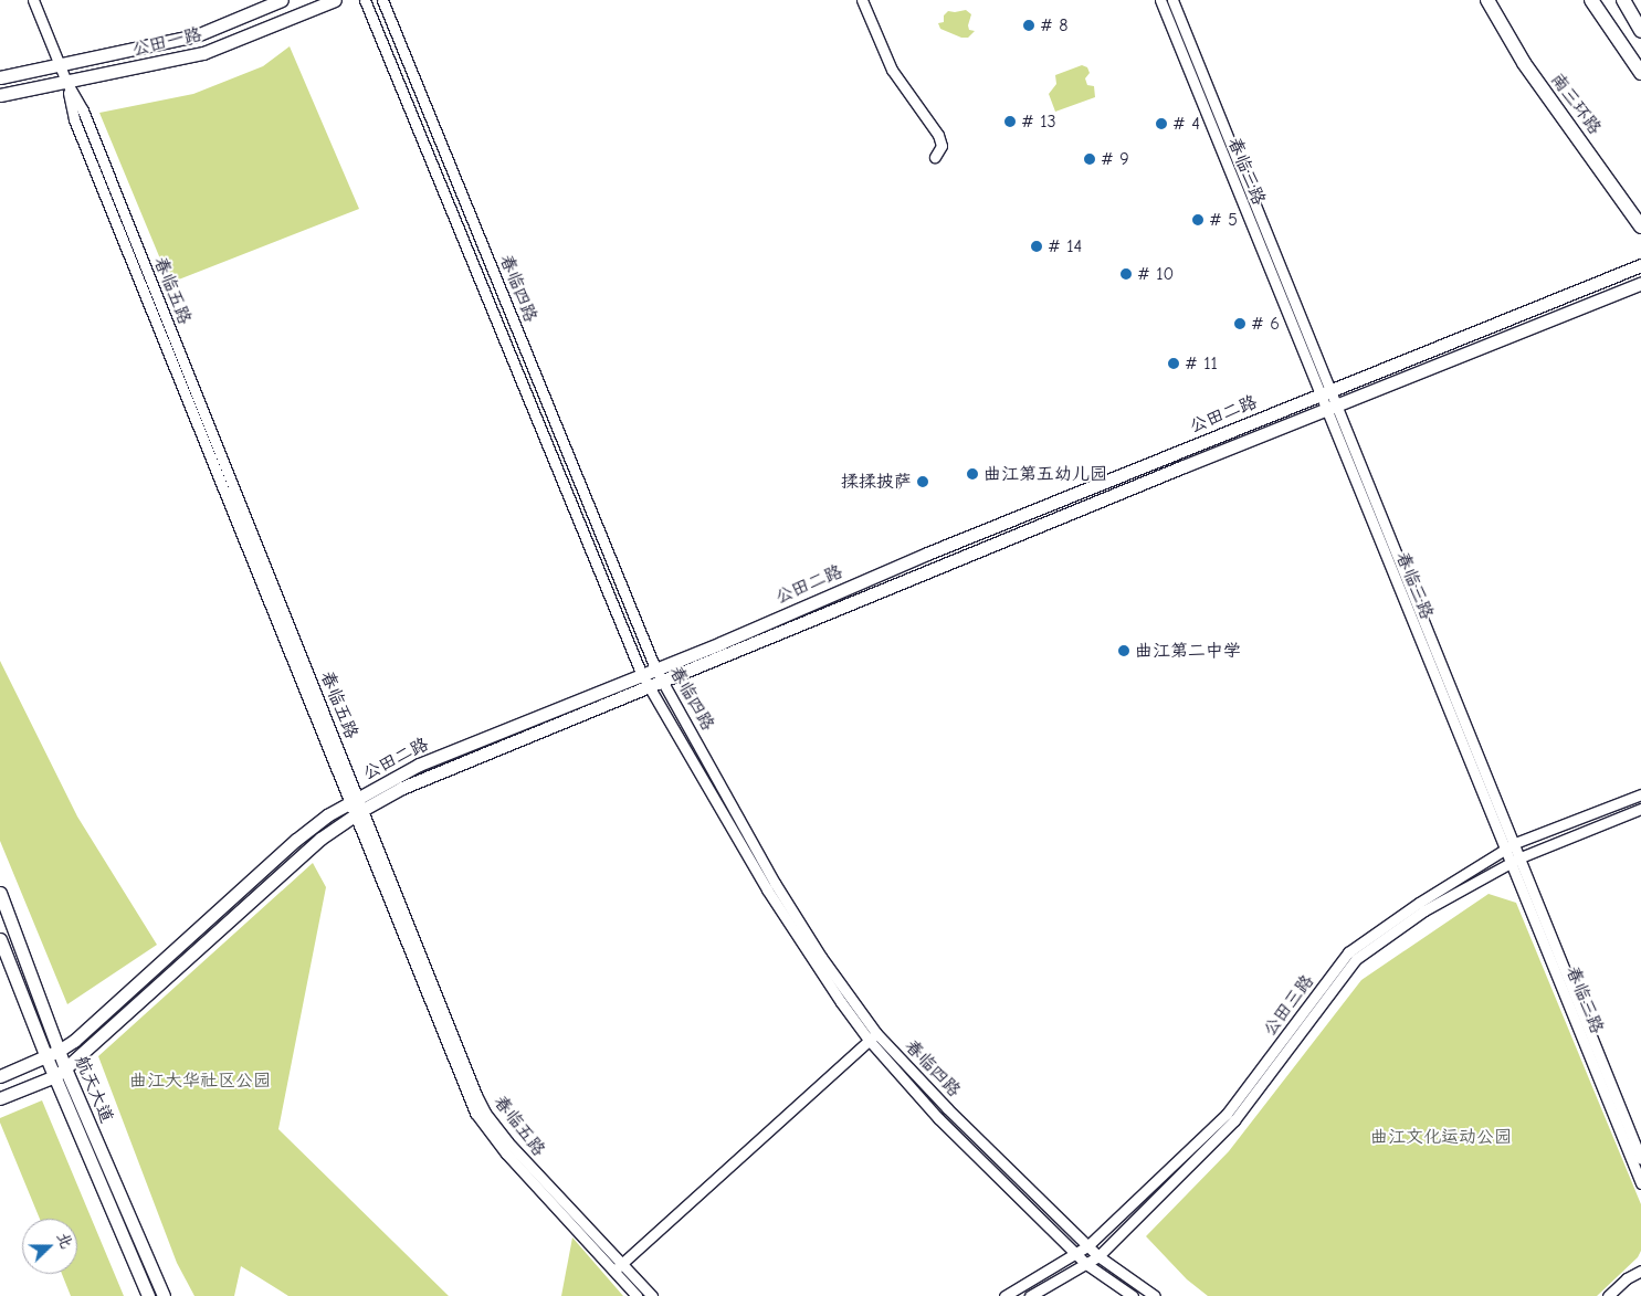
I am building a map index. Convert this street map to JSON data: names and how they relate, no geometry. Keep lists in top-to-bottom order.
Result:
{
  "streets": {
    "highway": ["南三环路"],
    "main road": ["公田一路", "公田二路", "航天大道"],
    "street": [
      "春临三路",
      "春临四路",
      "春临五路",
      "公田三路"
    ]
  },
  "crossings": [
    ["公田一路", "春临五路"],
    ["春临三路", "公田二路"],
    ["春临三路", "公田三路"],
    ["春临四路", "公田二路"],
    ["春临四路", "公田三路"],
    ["春临五路", "公田二路"],
    ["公田二路", "航天大道"]
  ],
  "parks": ["曲江大华社区公园", "曲江文化运动公园"],
  "places": [
    "# 8",
    "# 13",
    "# 4",
    "# 9",
    "# 5",
    "# 14",
    "# 10",
    "# 6",
    "# 11",
    "曲江第五幼儿园",
    "揉揉披萨",
    "曲江第二中学"
  ],
  "north": "right"
}
